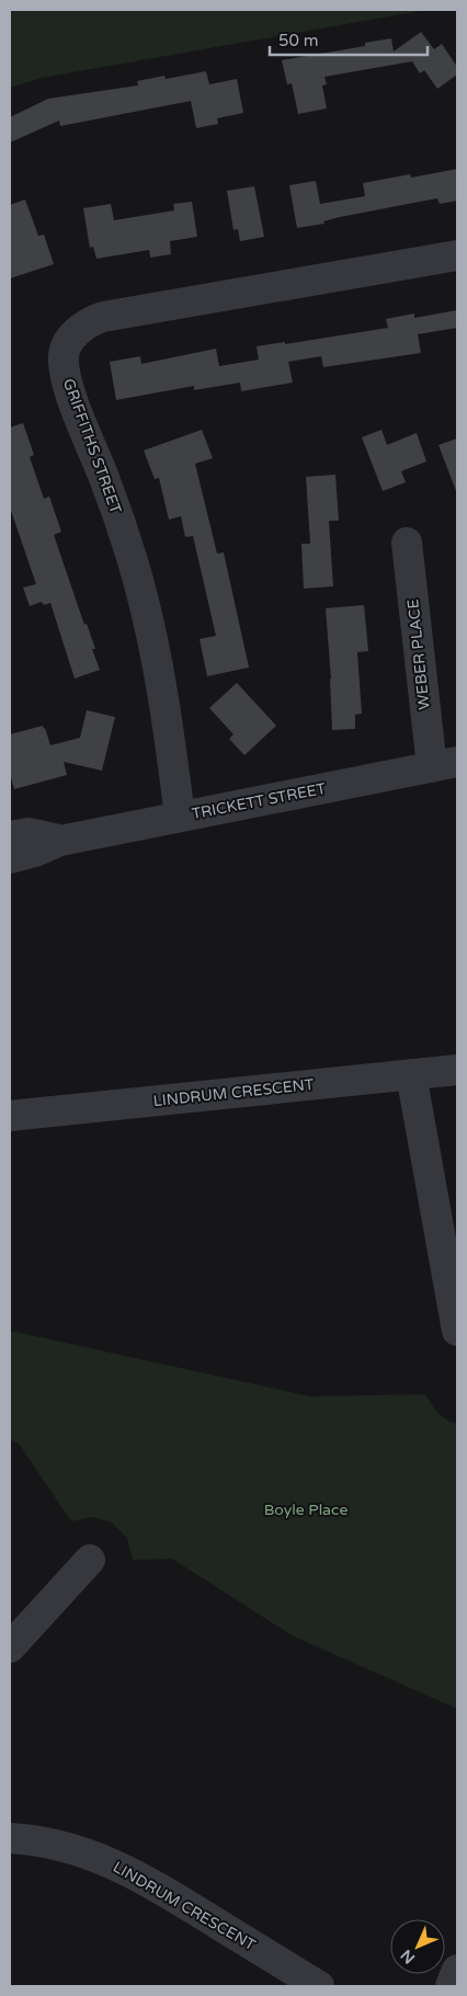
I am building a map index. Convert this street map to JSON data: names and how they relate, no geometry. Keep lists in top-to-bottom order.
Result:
{
  "streets": {
    "street": [
      "GRIFFITHS STREET",
      "WEBER PLACE",
      "TRICKETT STREET",
      "LINDRUM CRESCENT"
    ]
  },
  "crossings": [
    ["GRIFFITHS STREET", "TRICKETT STREET"],
    ["WEBER PLACE", "TRICKETT STREET"]
  ],
  "parks": ["Boyle Place"],
  "scale_bar": "50 m",
  "north": "bottom left"
}
